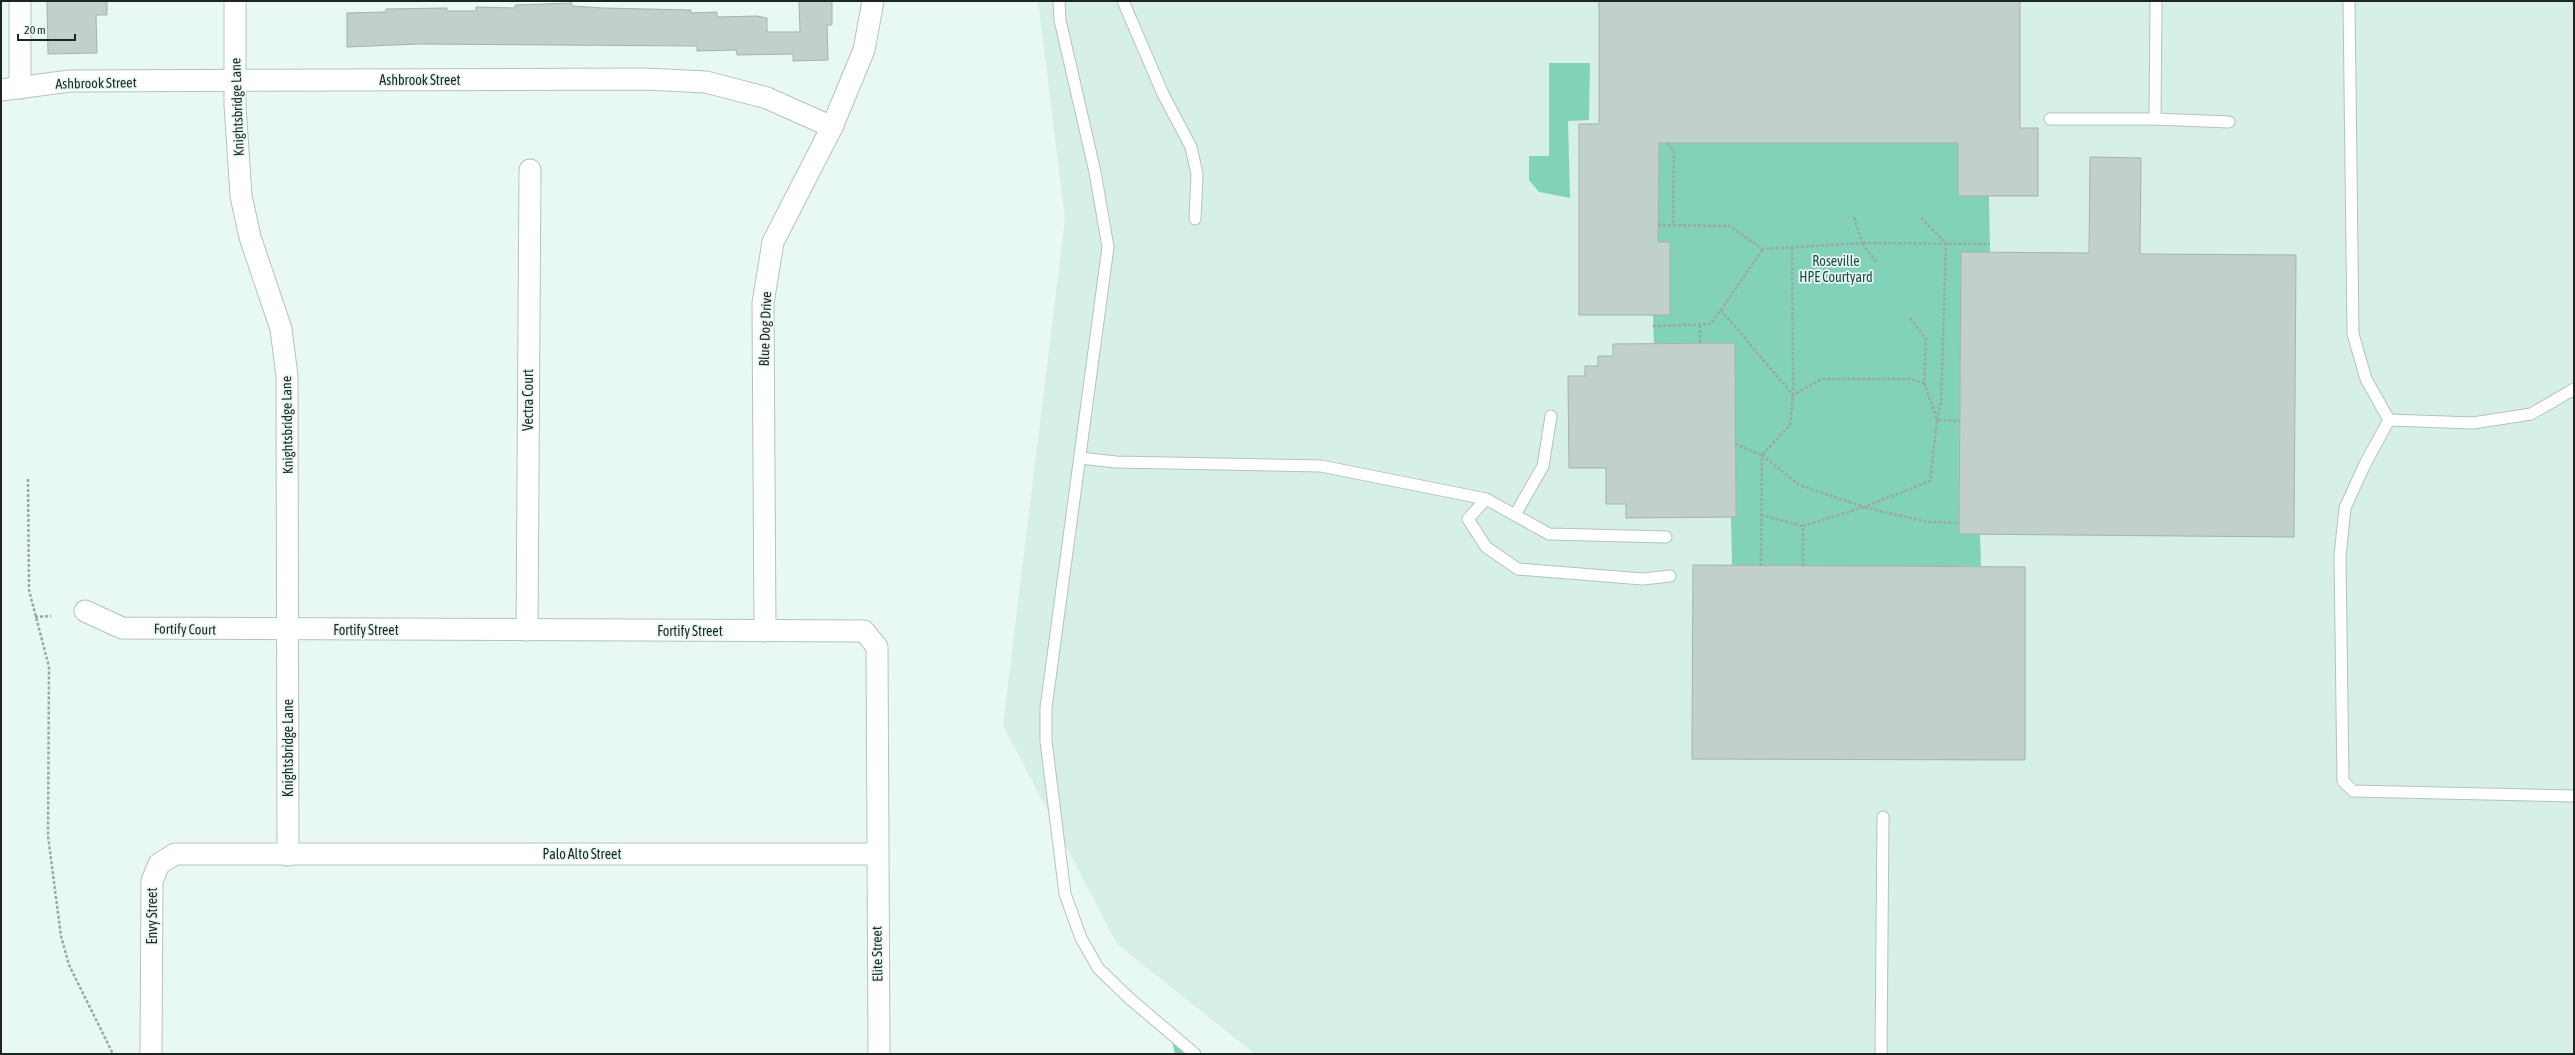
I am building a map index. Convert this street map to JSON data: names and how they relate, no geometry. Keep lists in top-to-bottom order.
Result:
{
  "streets": {
    "street": [
      "Ashbrook Street",
      "Knightsbridge Lane",
      "Blue Dog Drive",
      "Vectra Court",
      "Fortify Court",
      "Fortify Street",
      "Palo Alto Street",
      "Envy Street",
      "Elite Street"
    ]
  },
  "crossings": [
    ["Ashbrook Street", "Knightsbridge Lane"],
    ["Ashbrook Street", "Blue Dog Drive"],
    ["Knightsbridge Lane", "Fortify Court"],
    ["Knightsbridge Lane", "Fortify Street"],
    ["Knightsbridge Lane", "Palo Alto Street"],
    ["Knightsbridge Lane", "Envy Street"],
    ["Blue Dog Drive", "Fortify Street"],
    ["Vectra Court", "Fortify Street"],
    ["Fortify Court", "Fortify Street"],
    ["Fortify Street", "Palo Alto Street"],
    ["Fortify Street", "Elite Street"],
    ["Palo Alto Street", "Envy Street"],
    ["Palo Alto Street", "Elite Street"]
  ],
  "parks": ["Roseville HPE Courtyard"],
  "scale_bar": "20 m"
}
